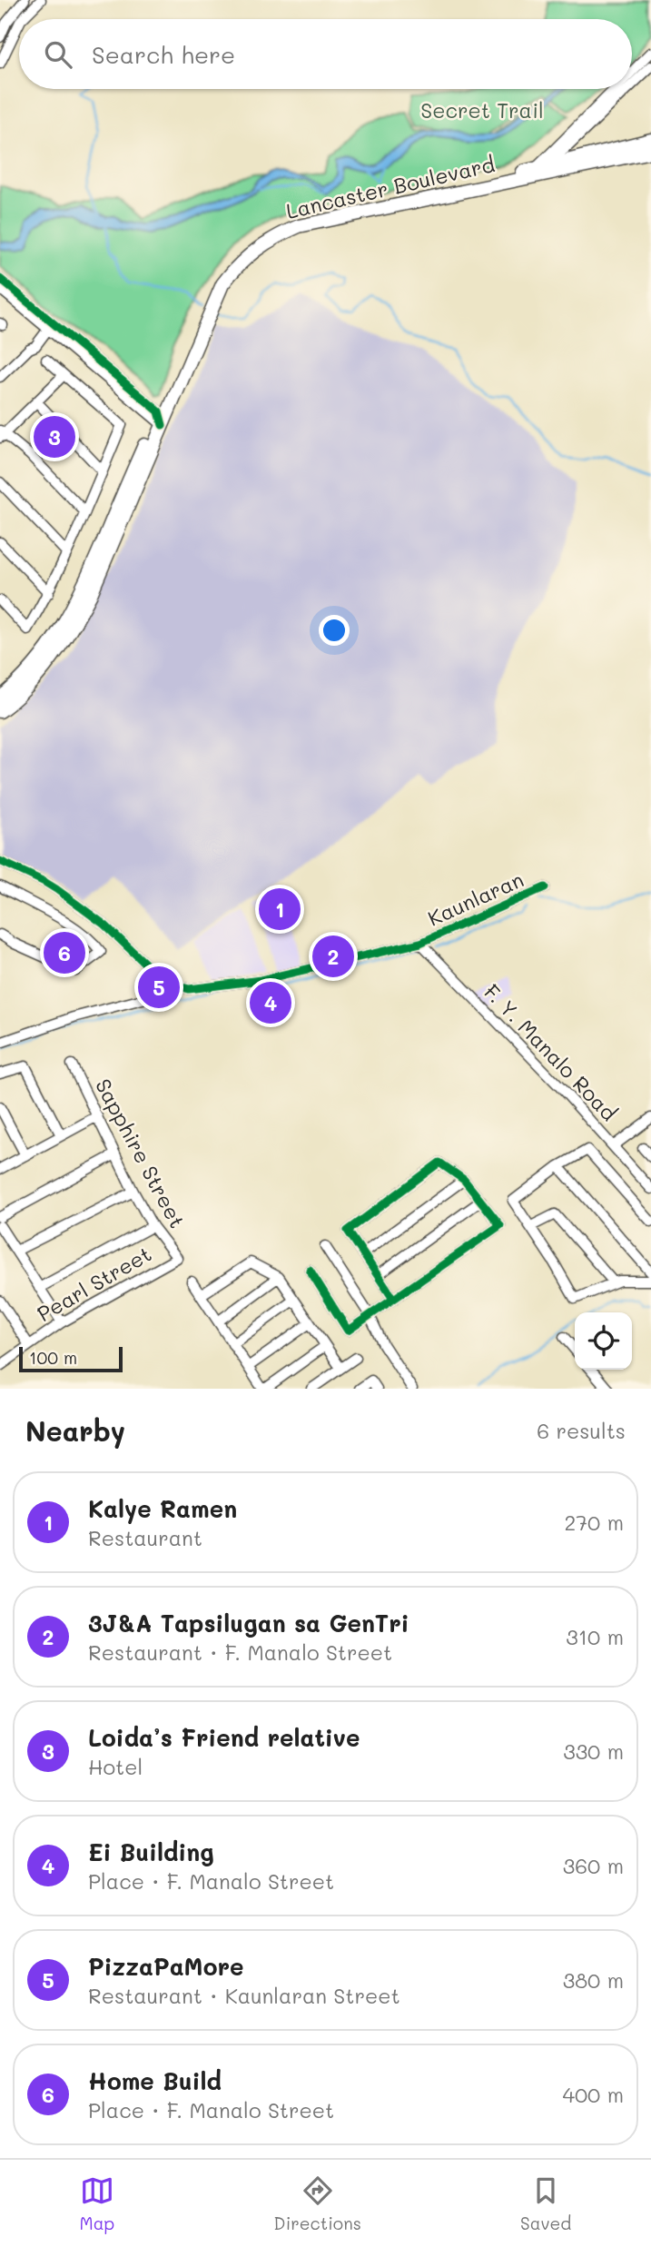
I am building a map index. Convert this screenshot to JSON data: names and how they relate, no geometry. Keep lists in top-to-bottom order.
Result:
{
  "streets": {
    "main road": ["Lancaster Boulevard"],
    "street": [
      "Kaunlaran",
      "F. Y. Manalo Road",
      "Sapphire Street",
      "Pearl Street"
    ]
  },
  "crossings": [
    ["Kaunlaran", "F. Y. Manalo Road"],
    ["Sapphire Street", "Pearl Street"]
  ],
  "parks": ["Secret Trail"],
  "scale_bar": "100 m",
  "page": {
    "search": "Search here",
    "pins": [
      "3",
      "1",
      "6",
      "2",
      "5",
      "4"
    ],
    "scale": "100 m",
    "heading": ["Nearby", "6 results"],
    "list": [
      {
        "mark": "1",
        "name": "Kalye Ramen",
        "note": "Restaurant",
        "value": "270 m"
      },
      {
        "mark": "2",
        "name": "3J&A Tapsilugan sa GenTri",
        "note": "Restaurant · F. Manalo Street",
        "value": "310 m"
      },
      {
        "mark": "3",
        "name": "Loida’s Friend relative",
        "note": "Hotel",
        "value": "330 m"
      },
      {
        "mark": "4",
        "name": "Ei Building",
        "note": "Place · F. Manalo Street",
        "value": "360 m"
      },
      {
        "mark": "5",
        "name": "PizzaPaMore",
        "note": "Restaurant · Kaunlaran Street",
        "value": "380 m"
      },
      {
        "mark": "6",
        "name": "Home Build",
        "note": "Place · F. Manalo Street",
        "value": "400 m"
      }
    ],
    "nav": ["Map", "Directions", "Saved"]
  }
}
